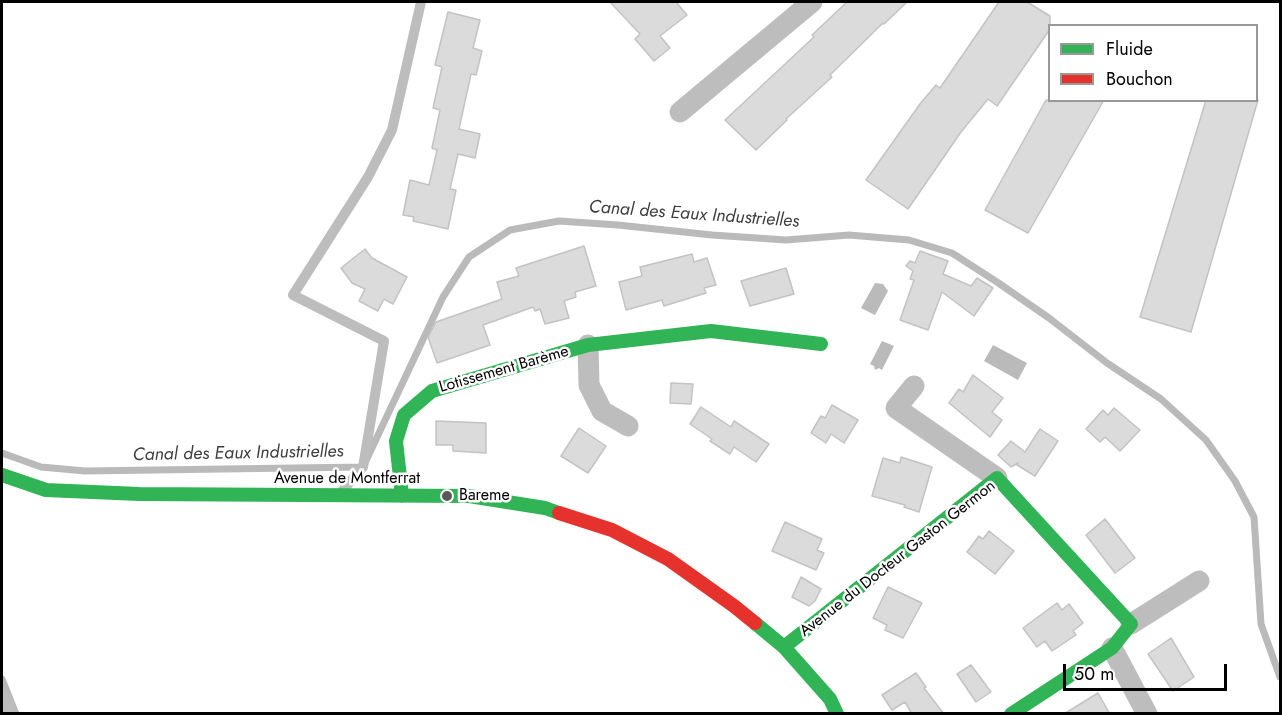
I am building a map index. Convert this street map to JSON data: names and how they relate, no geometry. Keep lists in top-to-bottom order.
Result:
{
  "streets": {
    "street": ["Lotissement Barème", "Avenue de Montferrat", "Avenue du Docteur Gaston Germon"]
  },
  "crossings": [
    ["Lotissement Barème", "Avenue de Montferrat"],
    ["Avenue de Montferrat", "Avenue du Docteur Gaston Germon"]
  ],
  "water": ["Canal des Eaux Industrielles"],
  "places": ["Bareme"],
  "legend": ["Fluide", "Bouchon"],
  "scale_bar": "50 m"
}
